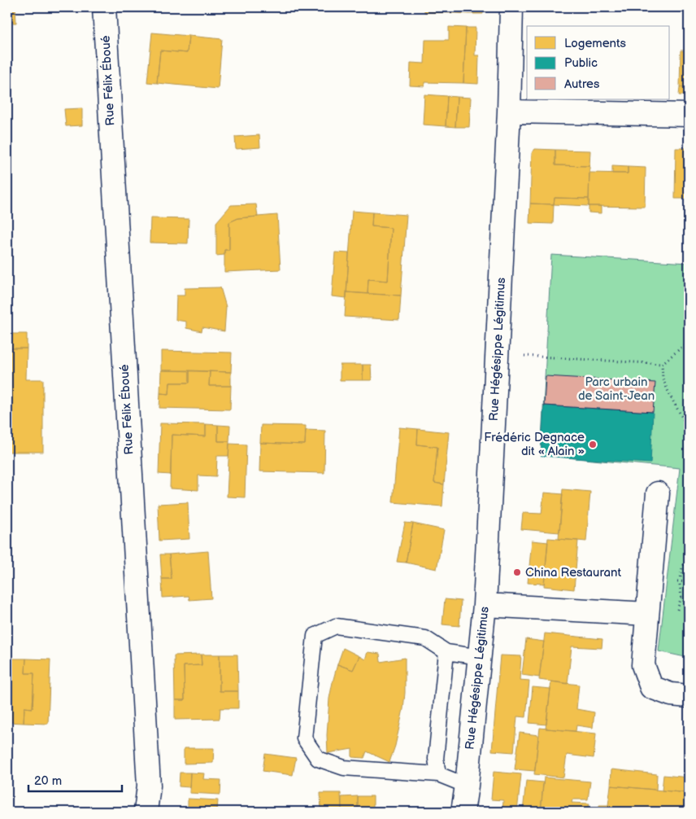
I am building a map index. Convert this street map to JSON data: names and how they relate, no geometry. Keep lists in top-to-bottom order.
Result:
{
  "streets": {
    "street": ["Rue Félix Éboué", "Rue Hégésippe Légitimus"]
  },
  "parks": ["Parc urbain de Saint-Jean"],
  "places": ["Frédéric Degnace dit « Alain »", "China Restaurant"],
  "legend": ["Logements", "Public", "Autres"],
  "scale_bar": "20 m"
}
